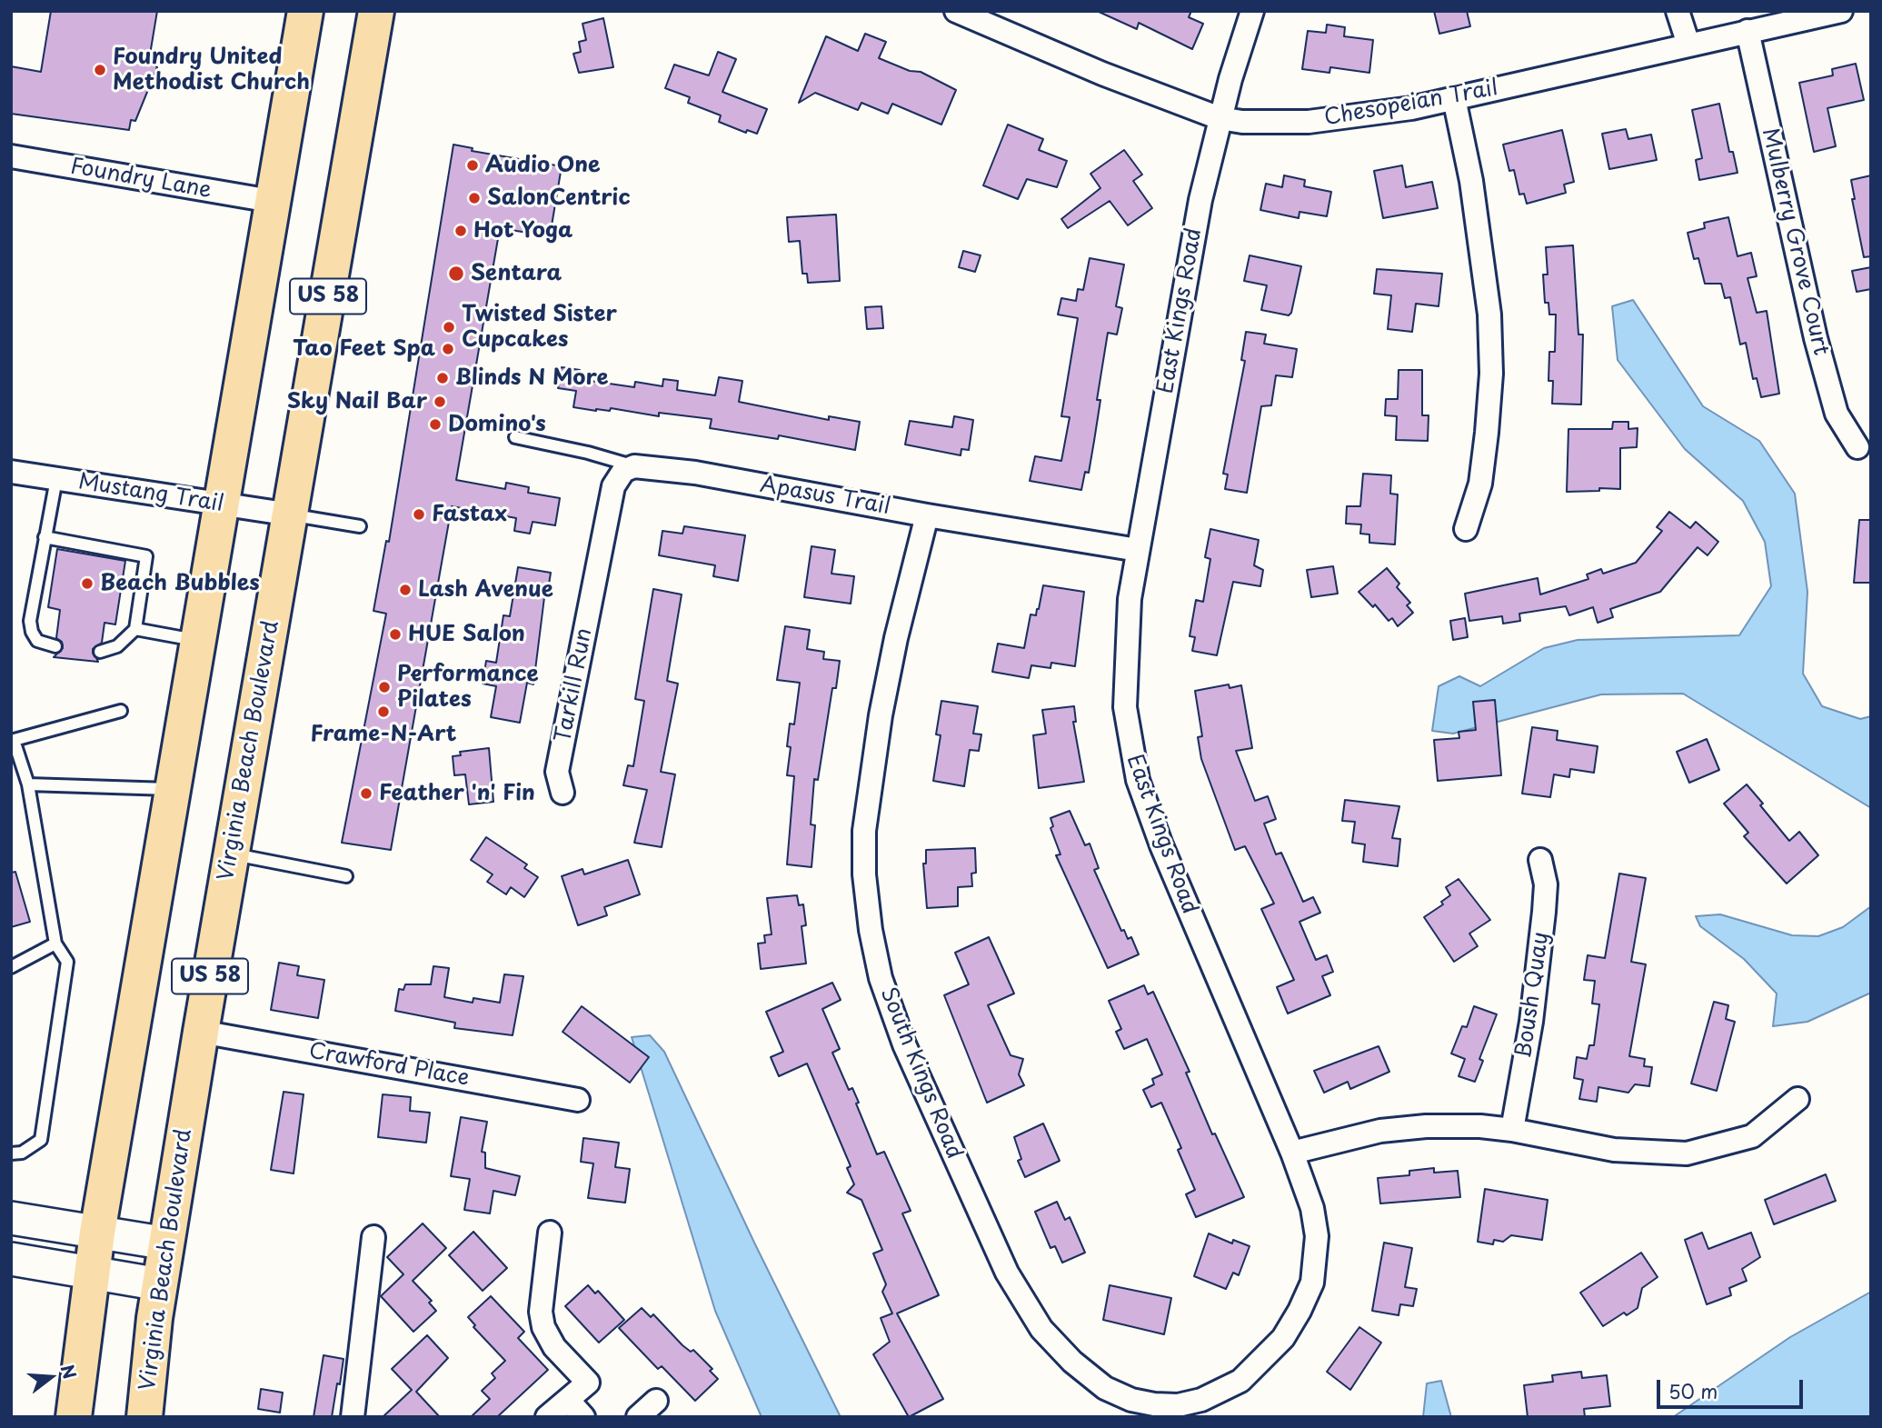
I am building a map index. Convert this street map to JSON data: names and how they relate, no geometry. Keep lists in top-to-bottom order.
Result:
{
  "streets": {
    "main road": ["US 58", "Virginia Beach Boulevard"],
    "street": [
      "Chesopeian Trail",
      "Foundry Lane",
      "Mulberry Grove Court",
      "East Kings Road",
      "Mustang Trail",
      "Apasus Trail",
      "Tarkill Run",
      "Boush Quay",
      "Crawford Place",
      "South Kings Road"
    ]
  },
  "crossings": [
    ["Chesopeian Trail", "Mulberry Grove Court"],
    ["Chesopeian Trail", "East Kings Road"],
    ["Foundry Lane", "US 58"],
    ["US 58", "Mustang Trail"],
    ["East Kings Road", "Apasus Trail"],
    ["East Kings Road", "South Kings Road"],
    ["Mustang Trail", "Virginia Beach Boulevard"],
    ["Apasus Trail", "Tarkill Run"],
    ["Apasus Trail", "South Kings Road"],
    ["Virginia Beach Boulevard", "Crawford Place"]
  ],
  "places": [
    "Foundry United Methodist Church",
    "Audio One",
    "SalonCentric",
    "Hot Yoga",
    "Sentara",
    "Twisted Sister Cupcakes",
    "Tao Feet Spa",
    "Blinds N More",
    "Sky Nail Bar",
    "Domino's",
    "Fastax",
    "Beach Bubbles",
    "Lash Avenue",
    "HUE Salon",
    "Performance Pilates",
    "Frame-N-Art",
    "Feather 'n' Fin"
  ],
  "scale_bar": "50 m",
  "north": "right"
}
